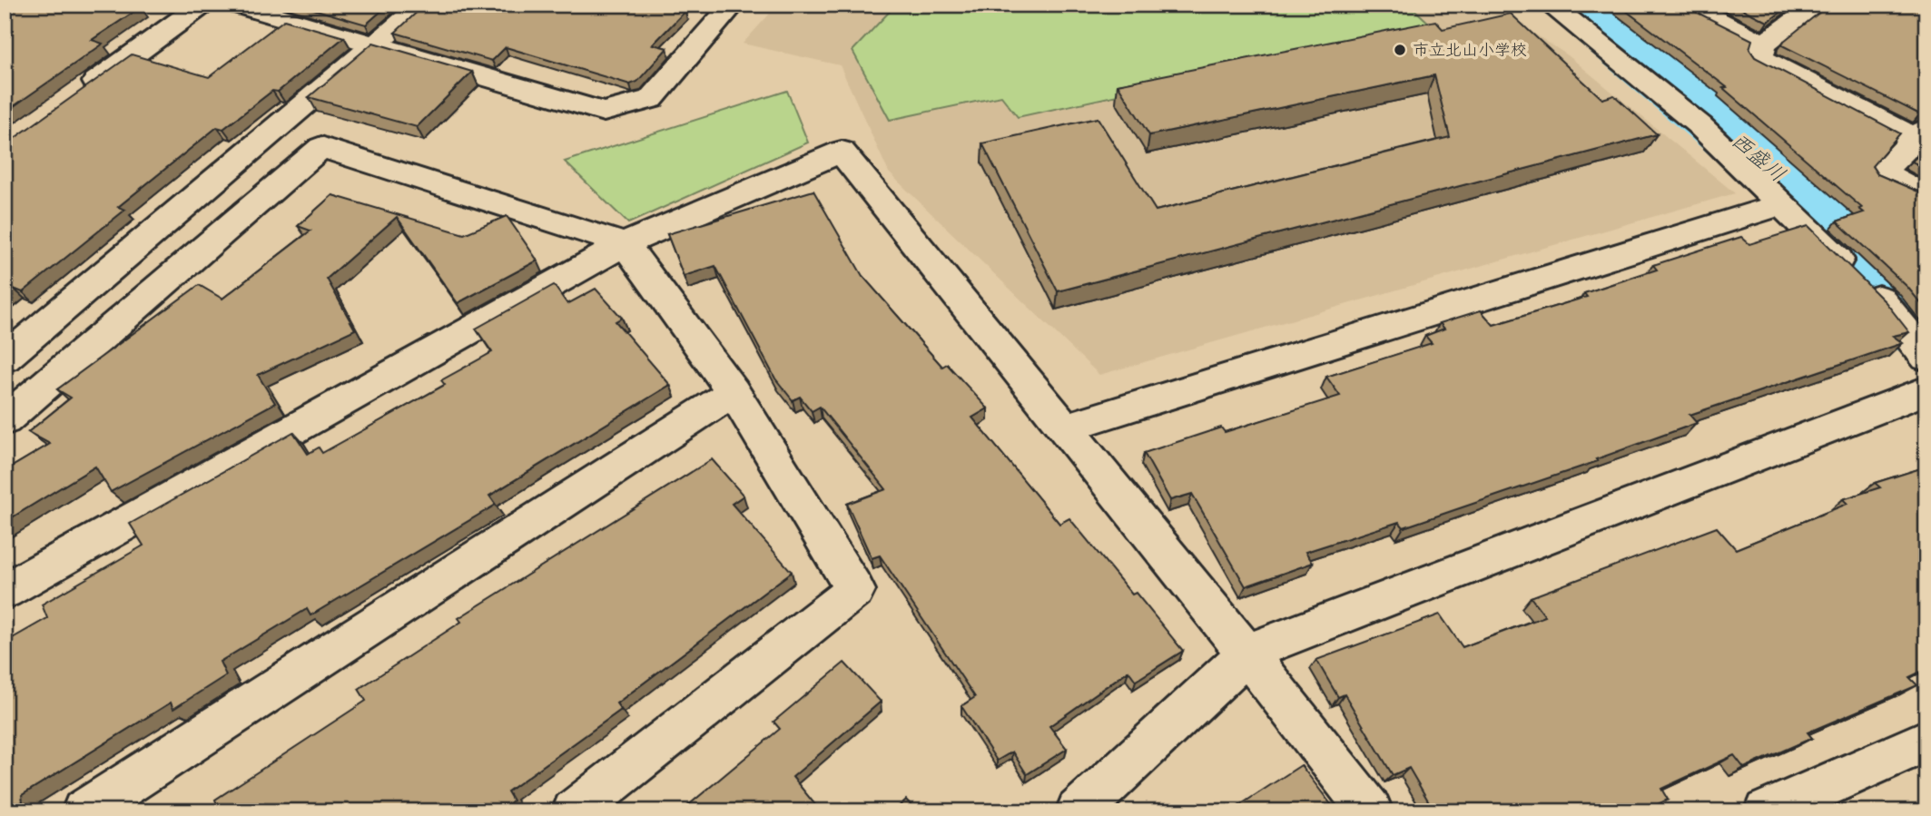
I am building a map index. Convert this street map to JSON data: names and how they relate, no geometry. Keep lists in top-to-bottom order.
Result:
{
  "water": ["西盛川"],
  "places": ["市立北山小学校"]
}
